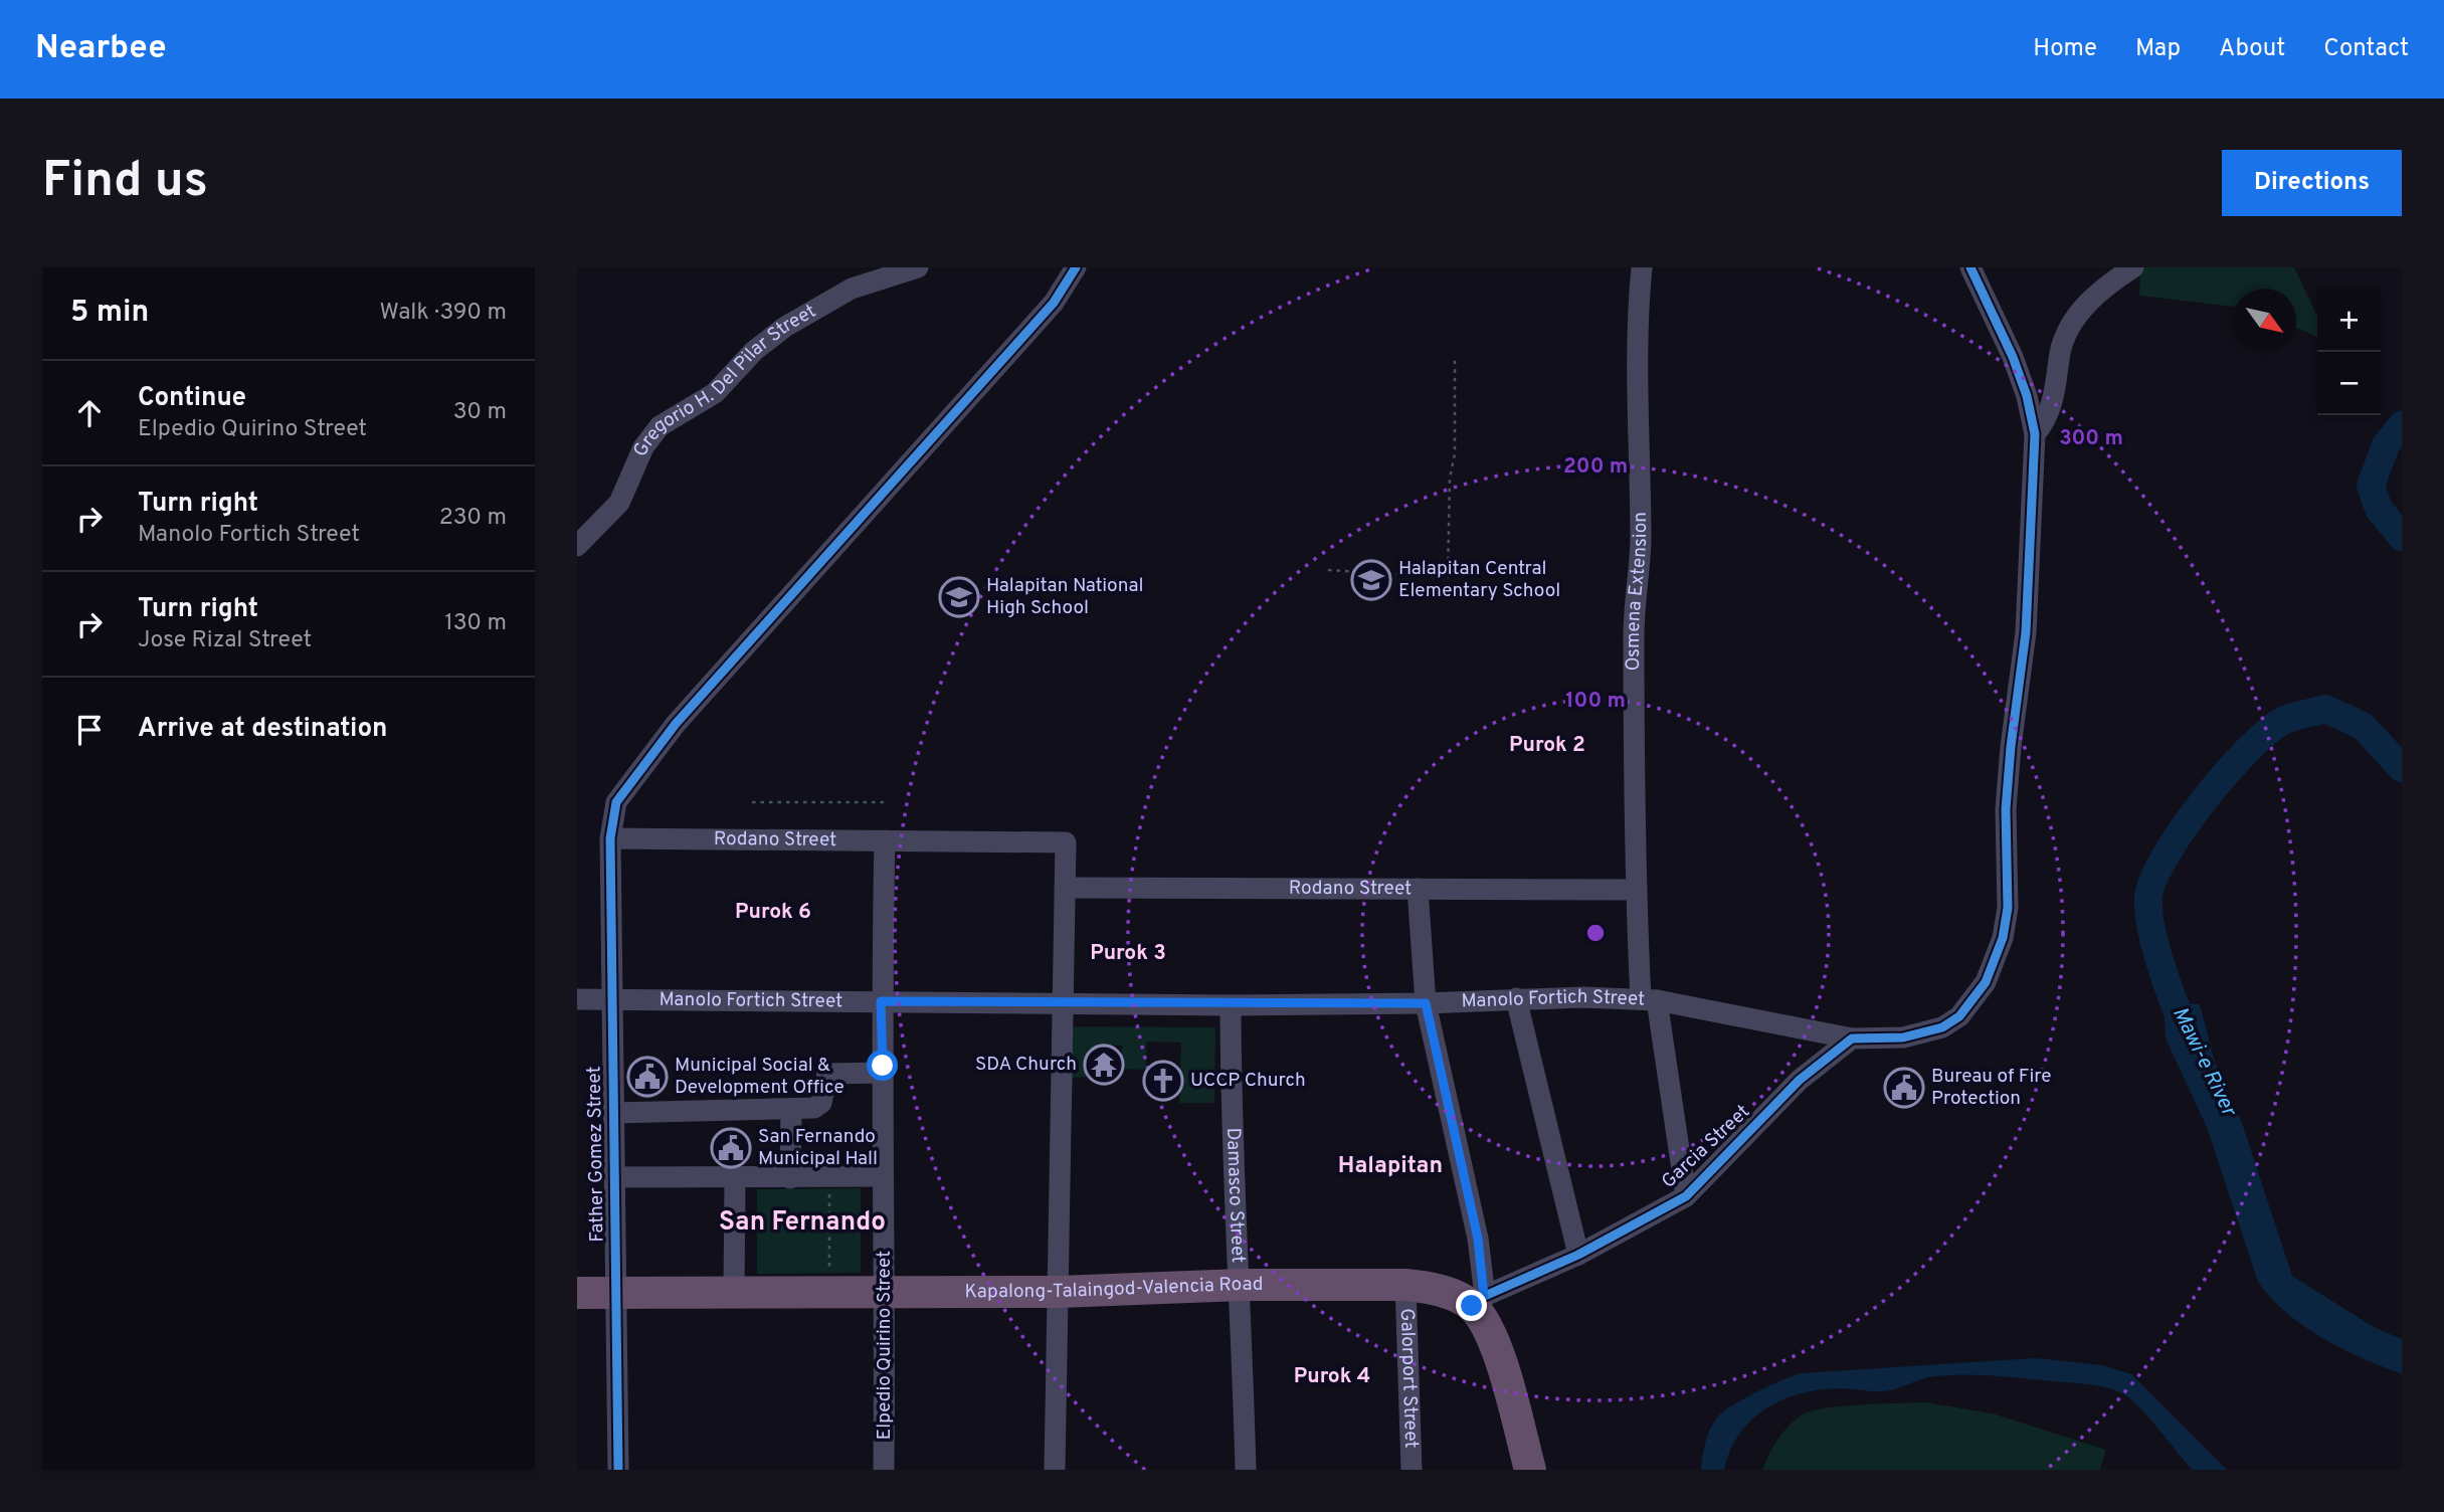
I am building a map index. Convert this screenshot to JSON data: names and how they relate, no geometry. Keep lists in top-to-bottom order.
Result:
{
  "streets": {
    "highway": ["Kapalong-Talaingod-Valencia Road"],
    "street": [
      "Gregorio H. Del Pilar Street",
      "Osmena Extension",
      "Rodano Street",
      "Manolo Fortich Street",
      "Garcia Street",
      "Father Gomez Street",
      "Damasco Street",
      "Elpedio Quirino Street",
      "Galorport Street"
    ]
  },
  "crossings": [
    ["Osmena Extension", "Rodano Street"],
    ["Osmena Extension", "Manolo Fortich Street"],
    ["Osmena Extension", "Garcia Street"],
    ["Rodano Street", "Father Gomez Street"],
    ["Rodano Street", "Elpedio Quirino Street"],
    ["Manolo Fortich Street", "Garcia Street"],
    ["Manolo Fortich Street", "Father Gomez Street"],
    ["Manolo Fortich Street", "Damasco Street"],
    ["Manolo Fortich Street", "Elpedio Quirino Street"],
    ["Garcia Street", "Kapalong-Talaingod-Valencia Road"],
    ["Father Gomez Street", "Kapalong-Talaingod-Valencia Road"],
    ["Damasco Street", "Kapalong-Talaingod-Valencia Road"],
    ["Kapalong-Talaingod-Valencia Road", "Elpedio Quirino Street"],
    ["Kapalong-Talaingod-Valencia Road", "Galorport Street"]
  ],
  "districts": [
    "Purok 2",
    "Purok 6",
    "Purok 3",
    "Halapitan",
    "San Fernando",
    "Purok 4"
  ],
  "water": ["Mawi-e River"],
  "places": {
    "school or university": ["Halapitan Central Elementary School", "Halapitan National High School"],
    "temple": ["SDA Church"],
    "public building": ["Municipal Social & Development Office", "Bureau of Fire Protection", "San Fernando Municipal Hall"],
    "church": ["UCCP Church"]
  },
  "north": "bottom right",
  "page": {
    "header": "Nearbee",
    "nav": [
      "Home",
      "Map",
      "About",
      "Contact"
    ],
    "buttons": "Directions",
    "title": "Find us",
    "heading": ["5 min", "Walk · 390 m"],
    "map_buttons": ["+", "−"],
    "list": [
      ["Continue", "Elpedio Quirino Street", "30 m"],
      ["Turn right", "Manolo Fortich Street", "230 m"],
      ["Turn right", "Jose Rizal Street", "130 m"],
      "Arrive at destination"
    ]
  },
  "rings": ["300 m", "200 m", "100 m"]
}
